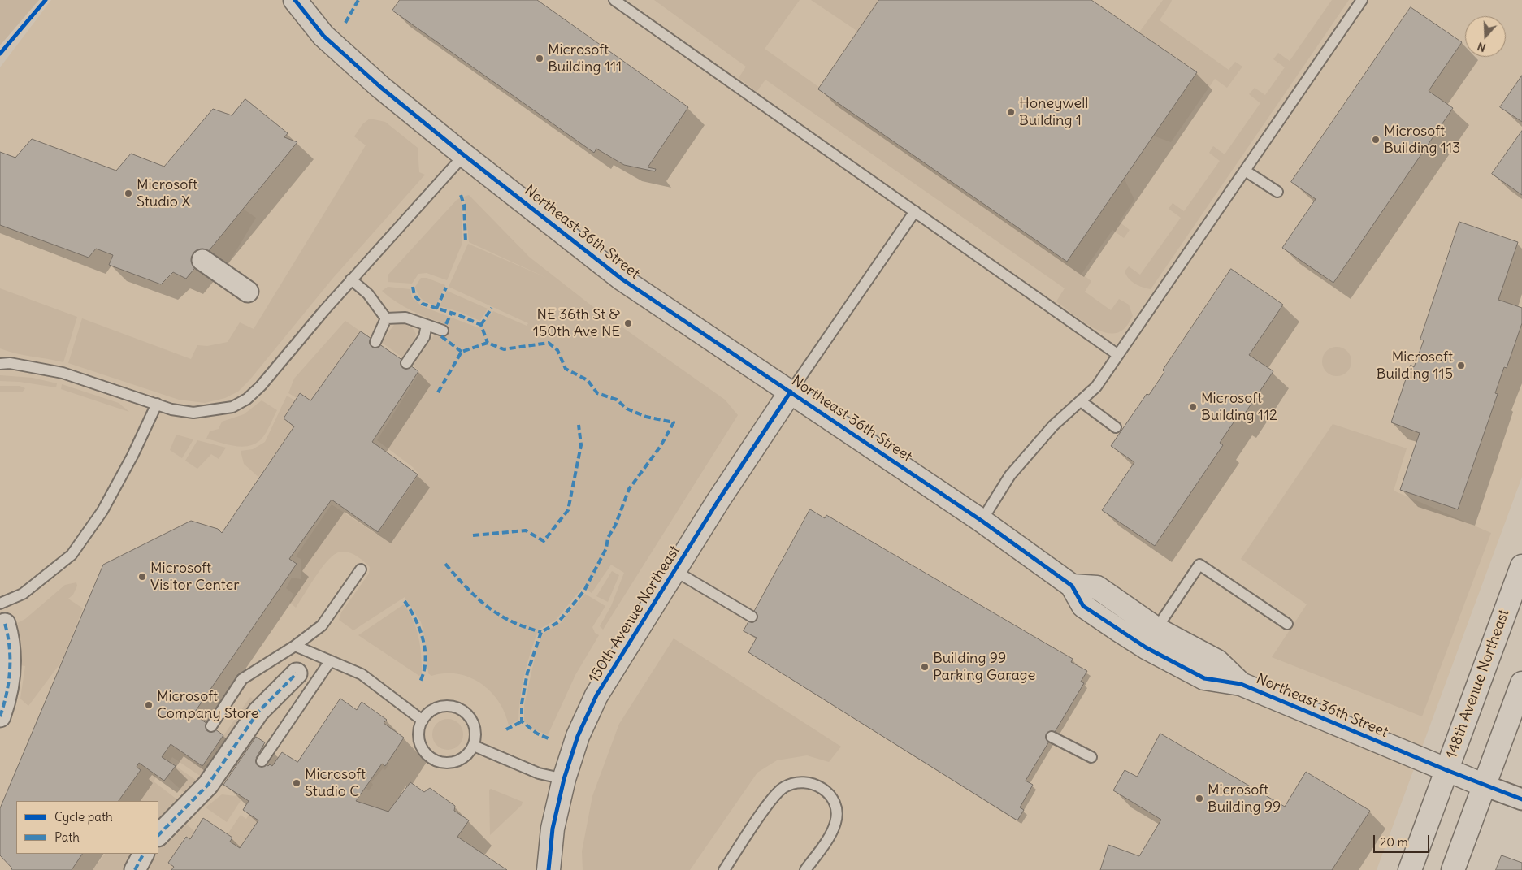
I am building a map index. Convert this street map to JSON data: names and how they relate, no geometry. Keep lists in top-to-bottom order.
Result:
{
  "streets": {
    "street": ["Northeast 36th Street", "150th Avenue Northeast", "148th Avenue Northeast"]
  },
  "crossings": [
    ["Northeast 36th Street", "150th Avenue Northeast"],
    ["Northeast 36th Street", "148th Avenue Northeast"]
  ],
  "places": [
    "Microsoft Building 111",
    "Honeywell Building 1",
    "Microsoft Building 113",
    "Microsoft Studio X",
    "NE 36th St & 150th Ave NE",
    "Microsoft Building 115",
    "Microsoft Building 112",
    "Microsoft Visitor Center",
    "Building 99 Parking Garage",
    "Microsoft Company Store",
    "Microsoft Studio C",
    "Microsoft Building 99"
  ],
  "legend": ["Cycle path", "Path"],
  "scale_bar": "20 m",
  "north": "bottom"
}
